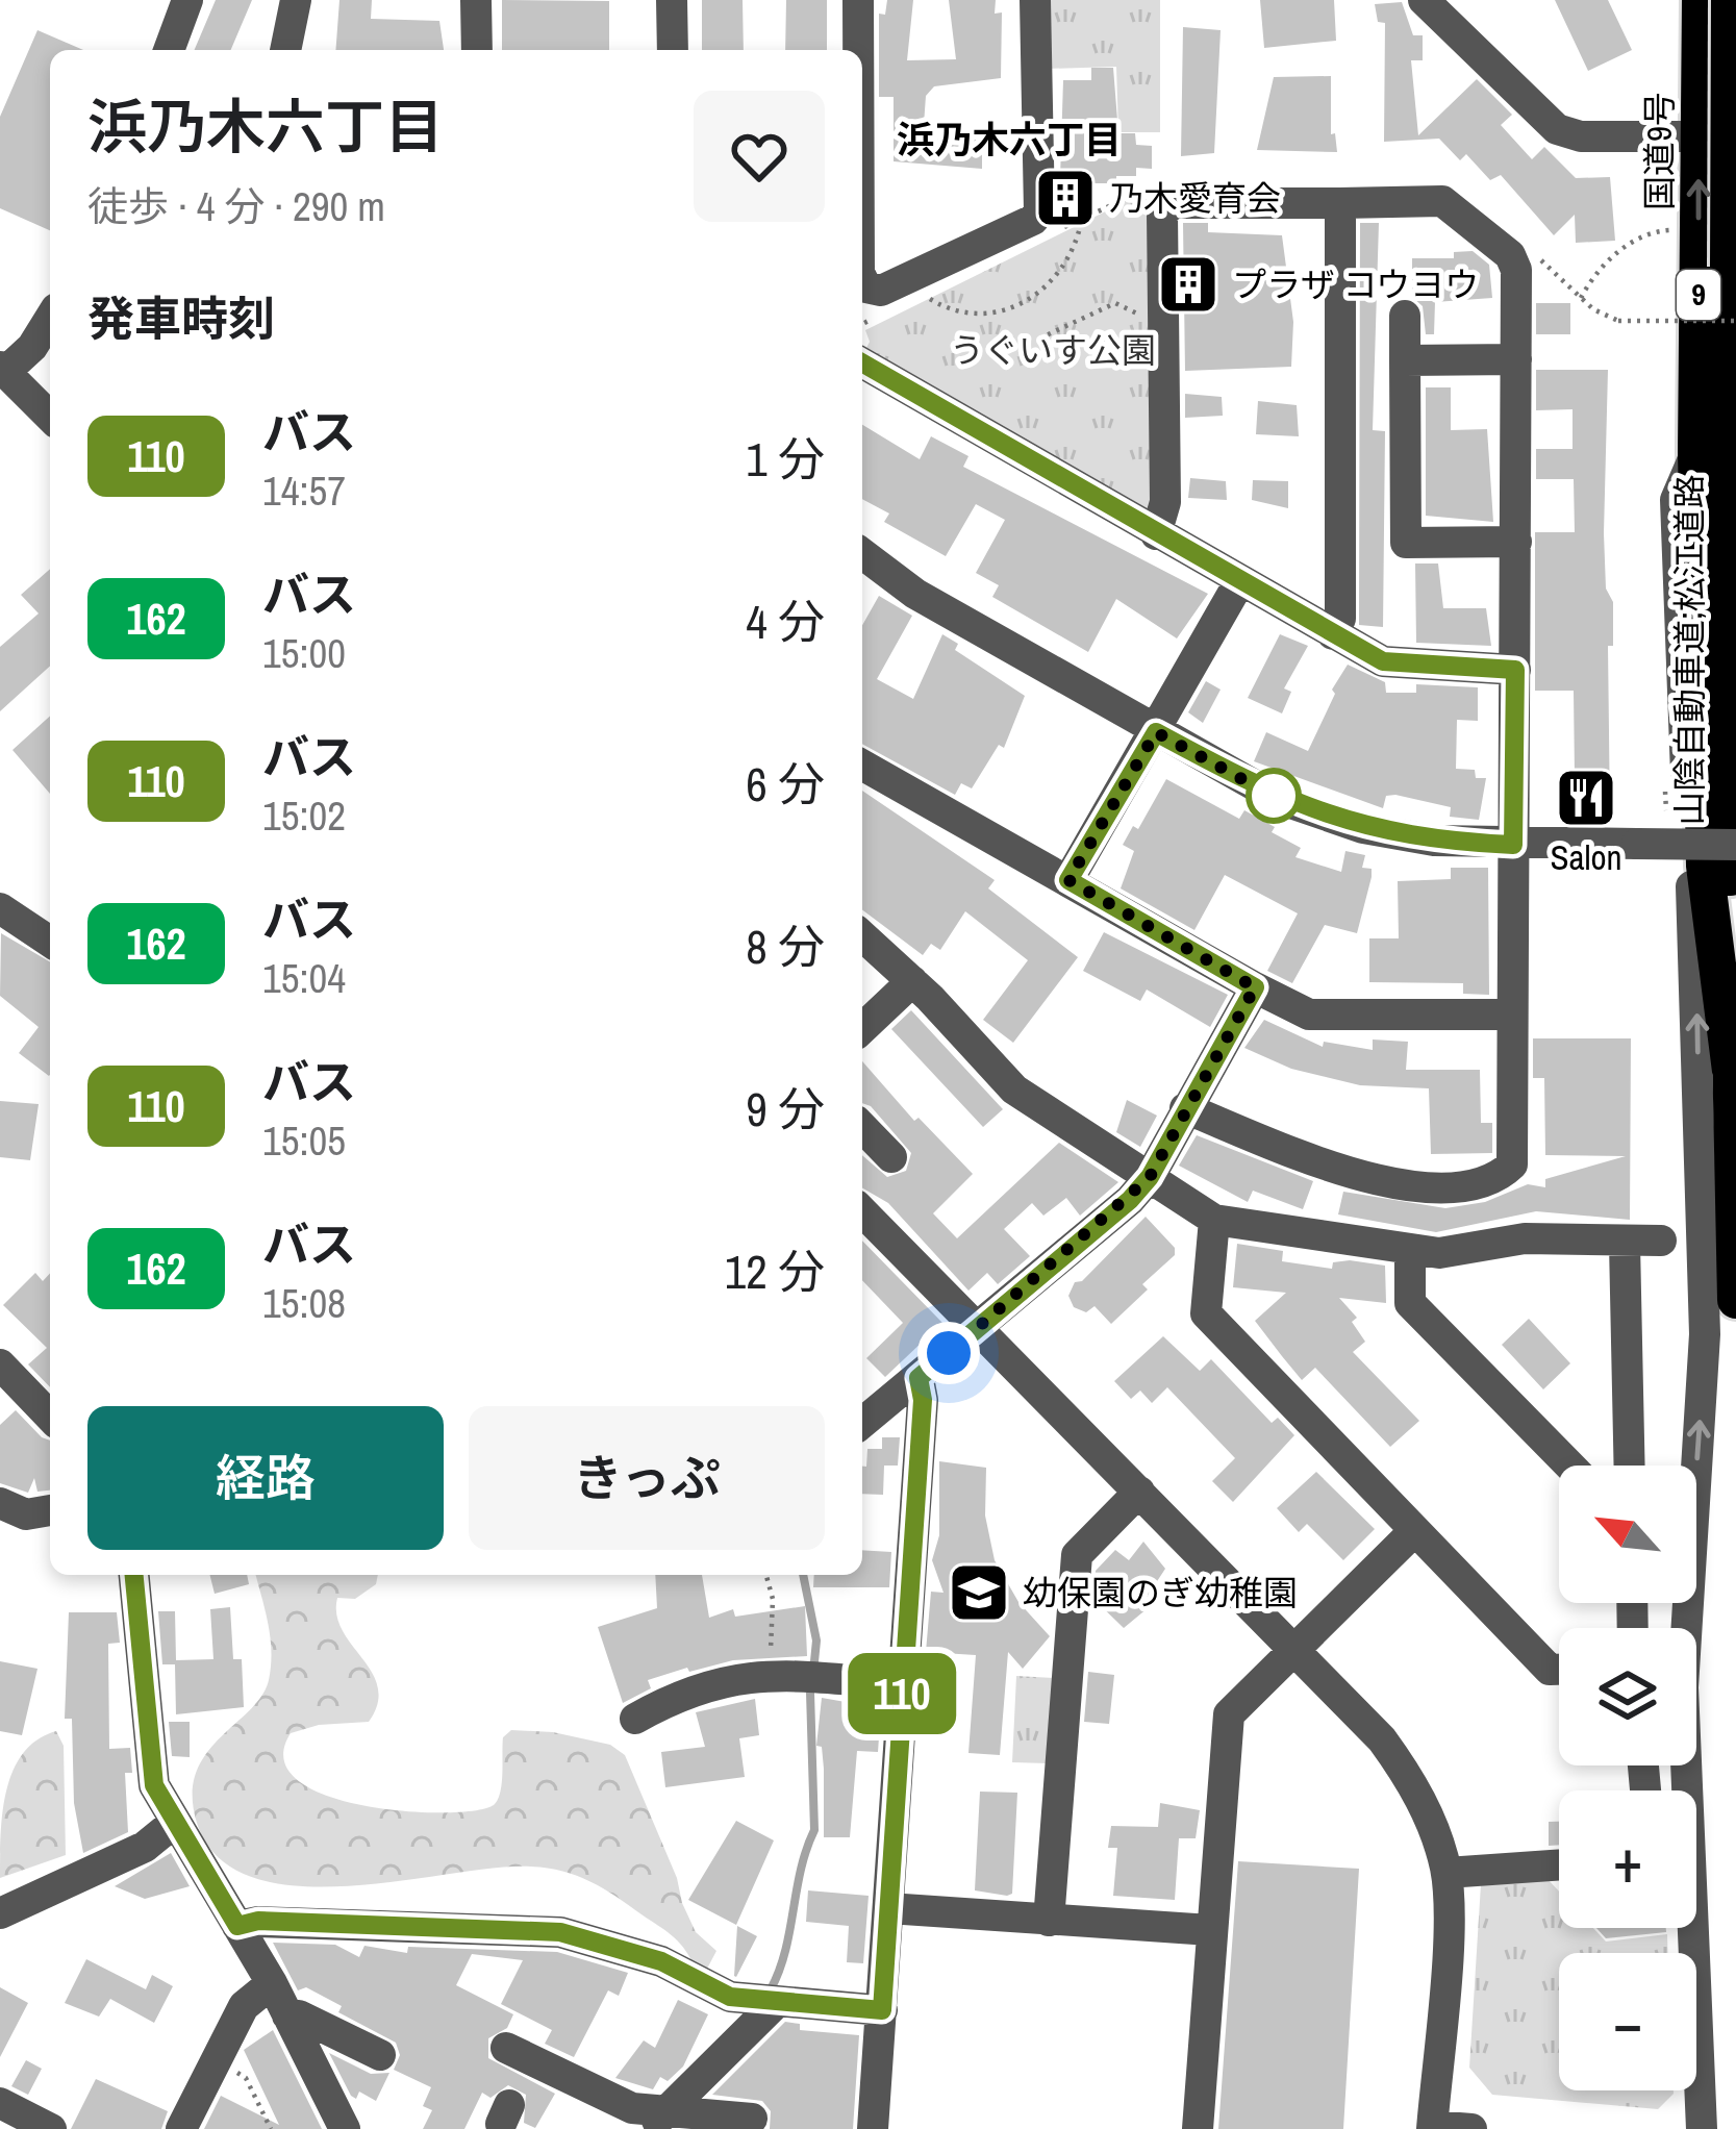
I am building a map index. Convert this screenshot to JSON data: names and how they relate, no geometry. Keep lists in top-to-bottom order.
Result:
{
  "streets": {
    "highway": ["国道9号", "9", "山陰自動車道;松江道路"]
  },
  "crossings": [
    ["国道9号", "山陰自動車道;松江道路"]
  ],
  "districts": ["浜乃木六丁目"],
  "parks": ["うぐいす公園"],
  "places": {
    "building": ["乃木愛育会", "プラザ コウヨウ"],
    "restaurant": ["Salon"],
    "school or university": ["幼保園のぎ幼稚園"]
  },
  "lines": ["bus line 110"],
  "north": "top left",
  "page": {
    "on_map": "110",
    "heading": [
      ["浜乃木六丁目", "徒歩 · 4 分 · 290 m"],
      "発車時刻"
    ],
    "list": [
      {
        "mark": "110",
        "name": "バス",
        "note": "14:57",
        "value": "1 分"
      },
      {
        "mark": "162",
        "name": "バス",
        "note": "15:00",
        "value": "4 分"
      },
      {
        "mark": "110",
        "name": "バス",
        "note": "15:02",
        "value": "6 分"
      },
      {
        "mark": "162",
        "name": "バス",
        "note": "15:04",
        "value": "8 分"
      },
      {
        "mark": "110",
        "name": "バス",
        "note": "15:05",
        "value": "9 分"
      },
      {
        "mark": "162",
        "name": "バス",
        "note": "15:08",
        "value": "12 分"
      }
    ],
    "buttons": ["経路", "きっぷ"],
    "map_buttons": ["+", "−"]
  }
}
